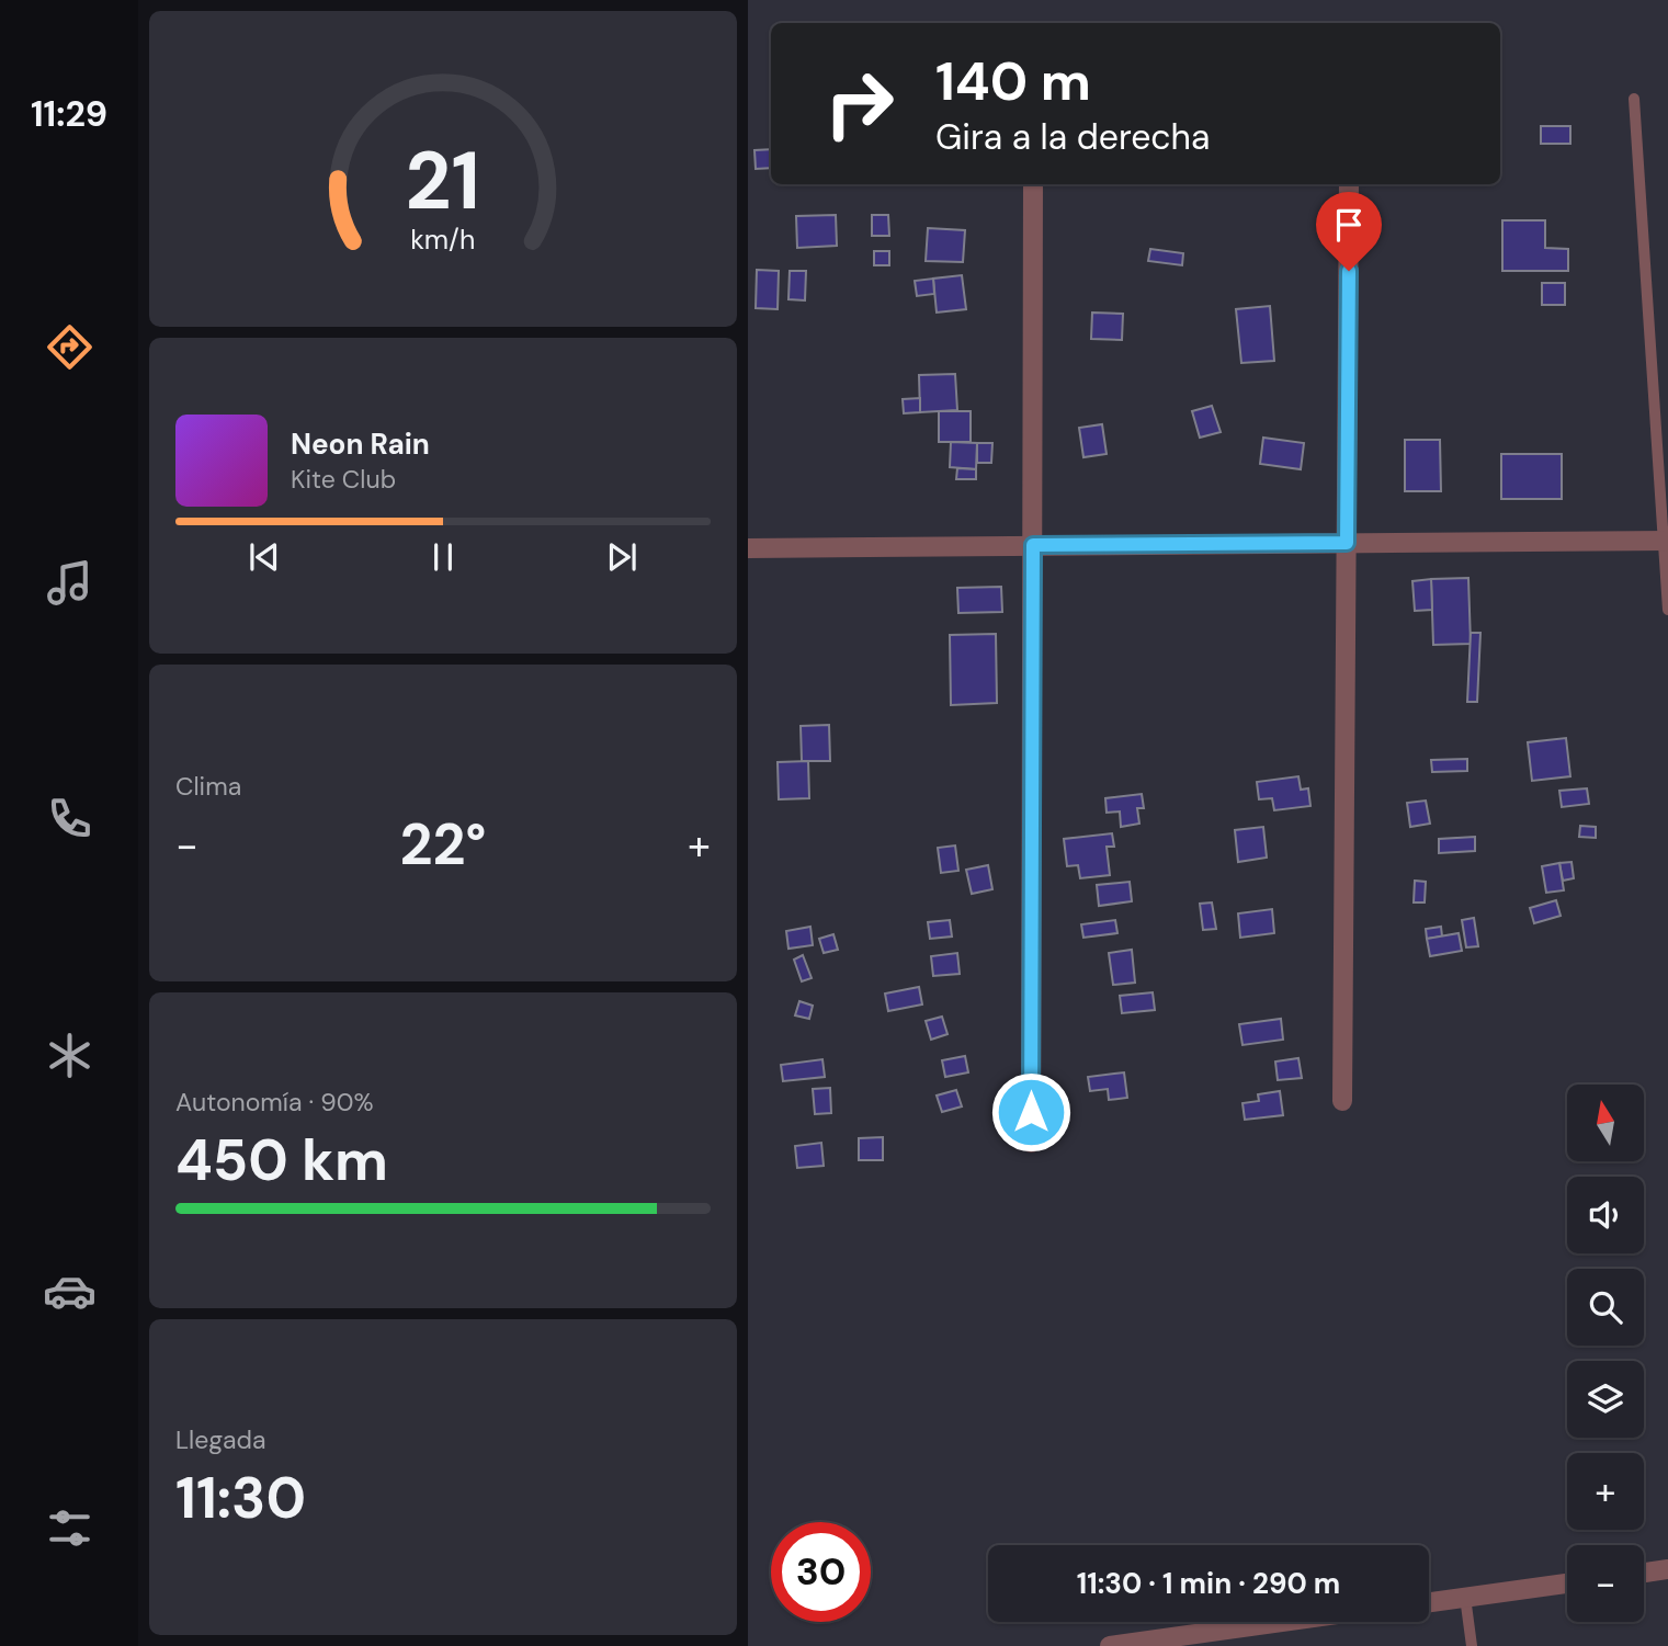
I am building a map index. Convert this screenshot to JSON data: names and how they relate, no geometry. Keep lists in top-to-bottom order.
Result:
{
  "north": "top",
  "page": {
    "tabs": "11:29",
    "turn": ["140 m", "Gira a la derecha"],
    "song": ["Neon Rain", "Kite Club"],
    "tile": [
      "Clima",
      ["Autonomía · 90%", "450 km"],
      ["Llegada", "11:30"]
    ],
    "heat": ["−", "22°", "+"],
    "map_buttons": ["+", "−"],
    "limit": "30",
    "trip": "11:30 · 1 min · 290 m",
    "gauge": ["21", "km/h"]
  }
}
